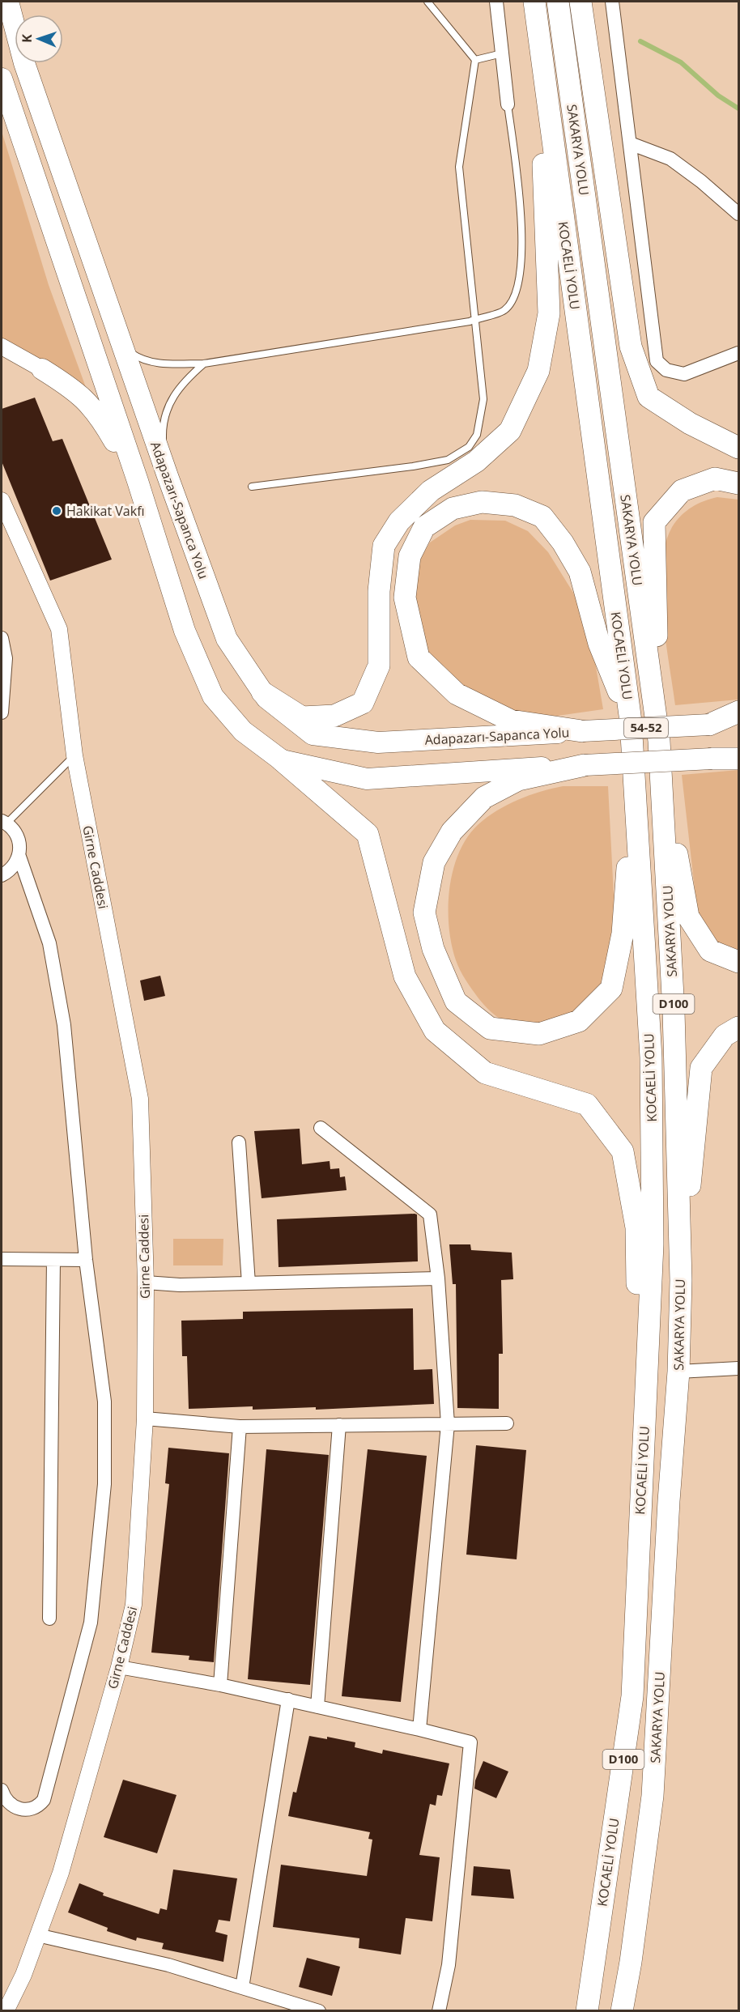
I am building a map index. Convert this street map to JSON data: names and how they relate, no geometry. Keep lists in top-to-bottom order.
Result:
{
  "streets": {
    "highway": ["SAKARYA YOLU", "KOCAELİ YOLU", "D100"],
    "main road": ["Adapazarı-Sapanca Yolu", "54-52"],
    "street": ["Girne Caddesi"]
  },
  "crossings": [
    ["Adapazarı-Sapanca Yolu", "54-52"]
  ],
  "places": ["Hakikat Vakfı"],
  "north": "left"
}
